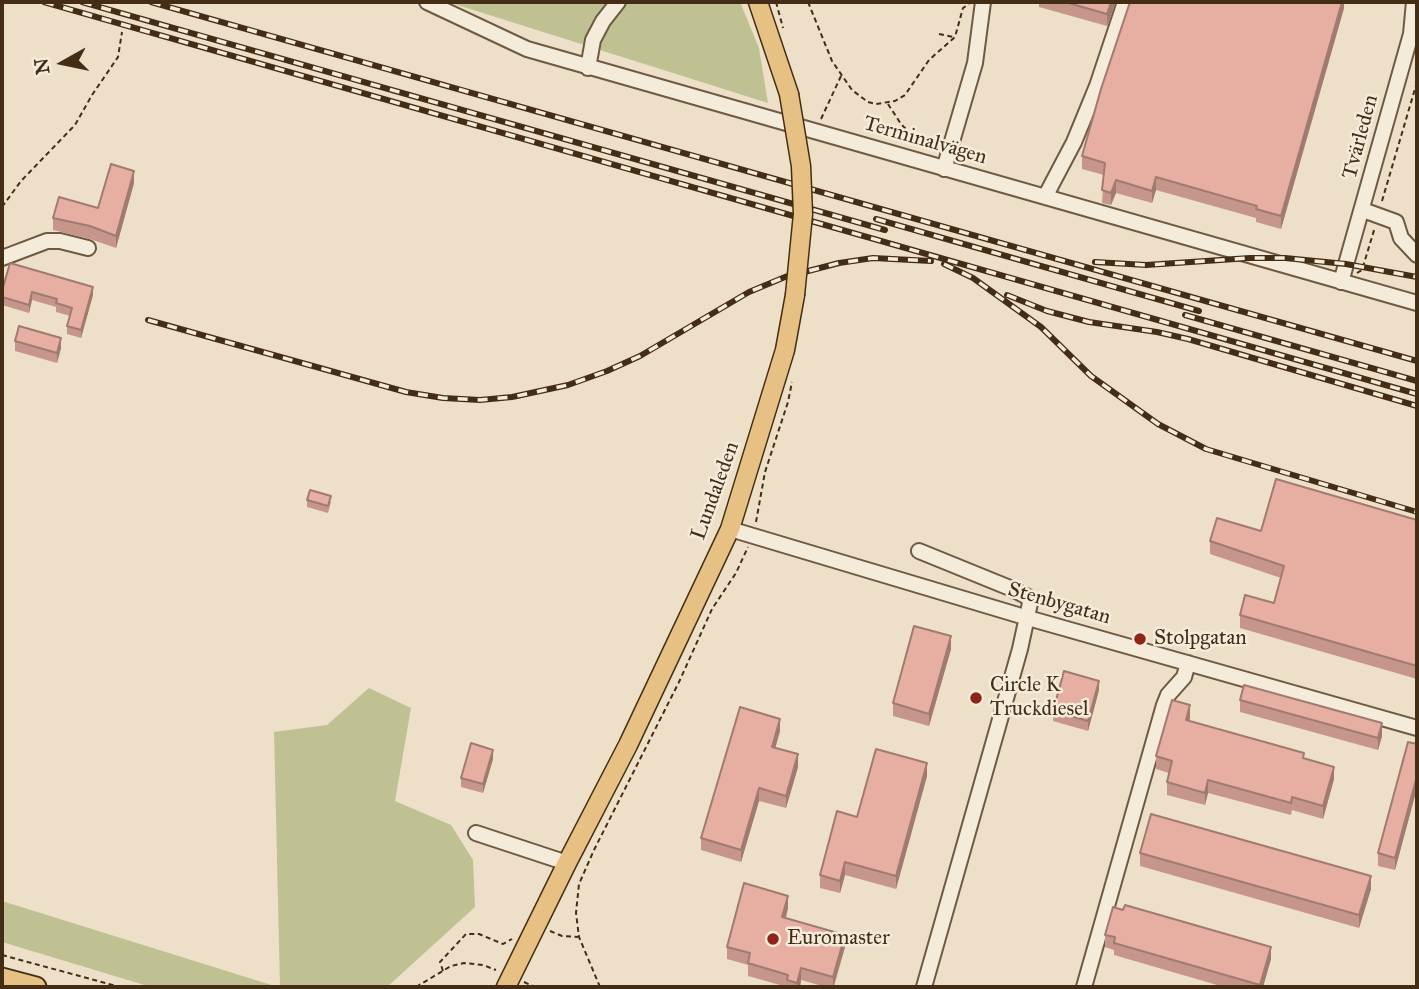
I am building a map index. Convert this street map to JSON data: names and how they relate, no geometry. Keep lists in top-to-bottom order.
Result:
{
  "streets": {
    "main road": ["Lundaleden"],
    "street": ["Tvärleden", "Terminalvägen", "Stenbygatan"]
  },
  "crossings": [
    ["Tvärleden", "Terminalvägen"],
    ["Lundaleden", "Stenbygatan"]
  ],
  "places": ["Stolpgatan", "Circle K Truckdiesel", "Euromaster"],
  "north": "left"
}
